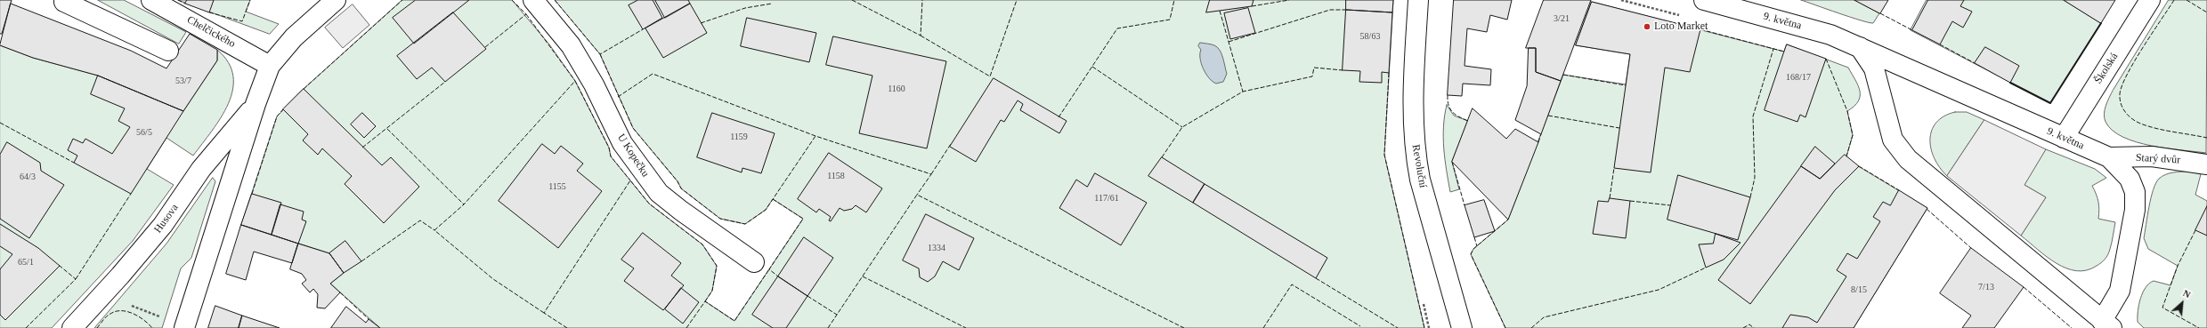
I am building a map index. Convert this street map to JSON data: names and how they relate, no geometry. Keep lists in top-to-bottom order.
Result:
{
  "streets": {
    "street": [
      "9. května",
      "Chelčického",
      "Školská",
      "U Kopečku",
      "Starý dvůr",
      "Revoluční",
      "Husova"
    ]
  },
  "crossings": [
    ["9. května", "Školská"],
    ["9. května", "Starý dvůr"],
    ["Chelčického", "Husova"]
  ],
  "places": ["Loto Market"],
  "house_numbers": [
    "3/21",
    "58/63",
    "168/17",
    "53/7",
    "1160",
    "56/5",
    "1159",
    "1158",
    "64/3",
    "1155",
    "117/61",
    "1334",
    "65/1",
    "7/13",
    "8/15"
  ],
  "north": "top right"
}
